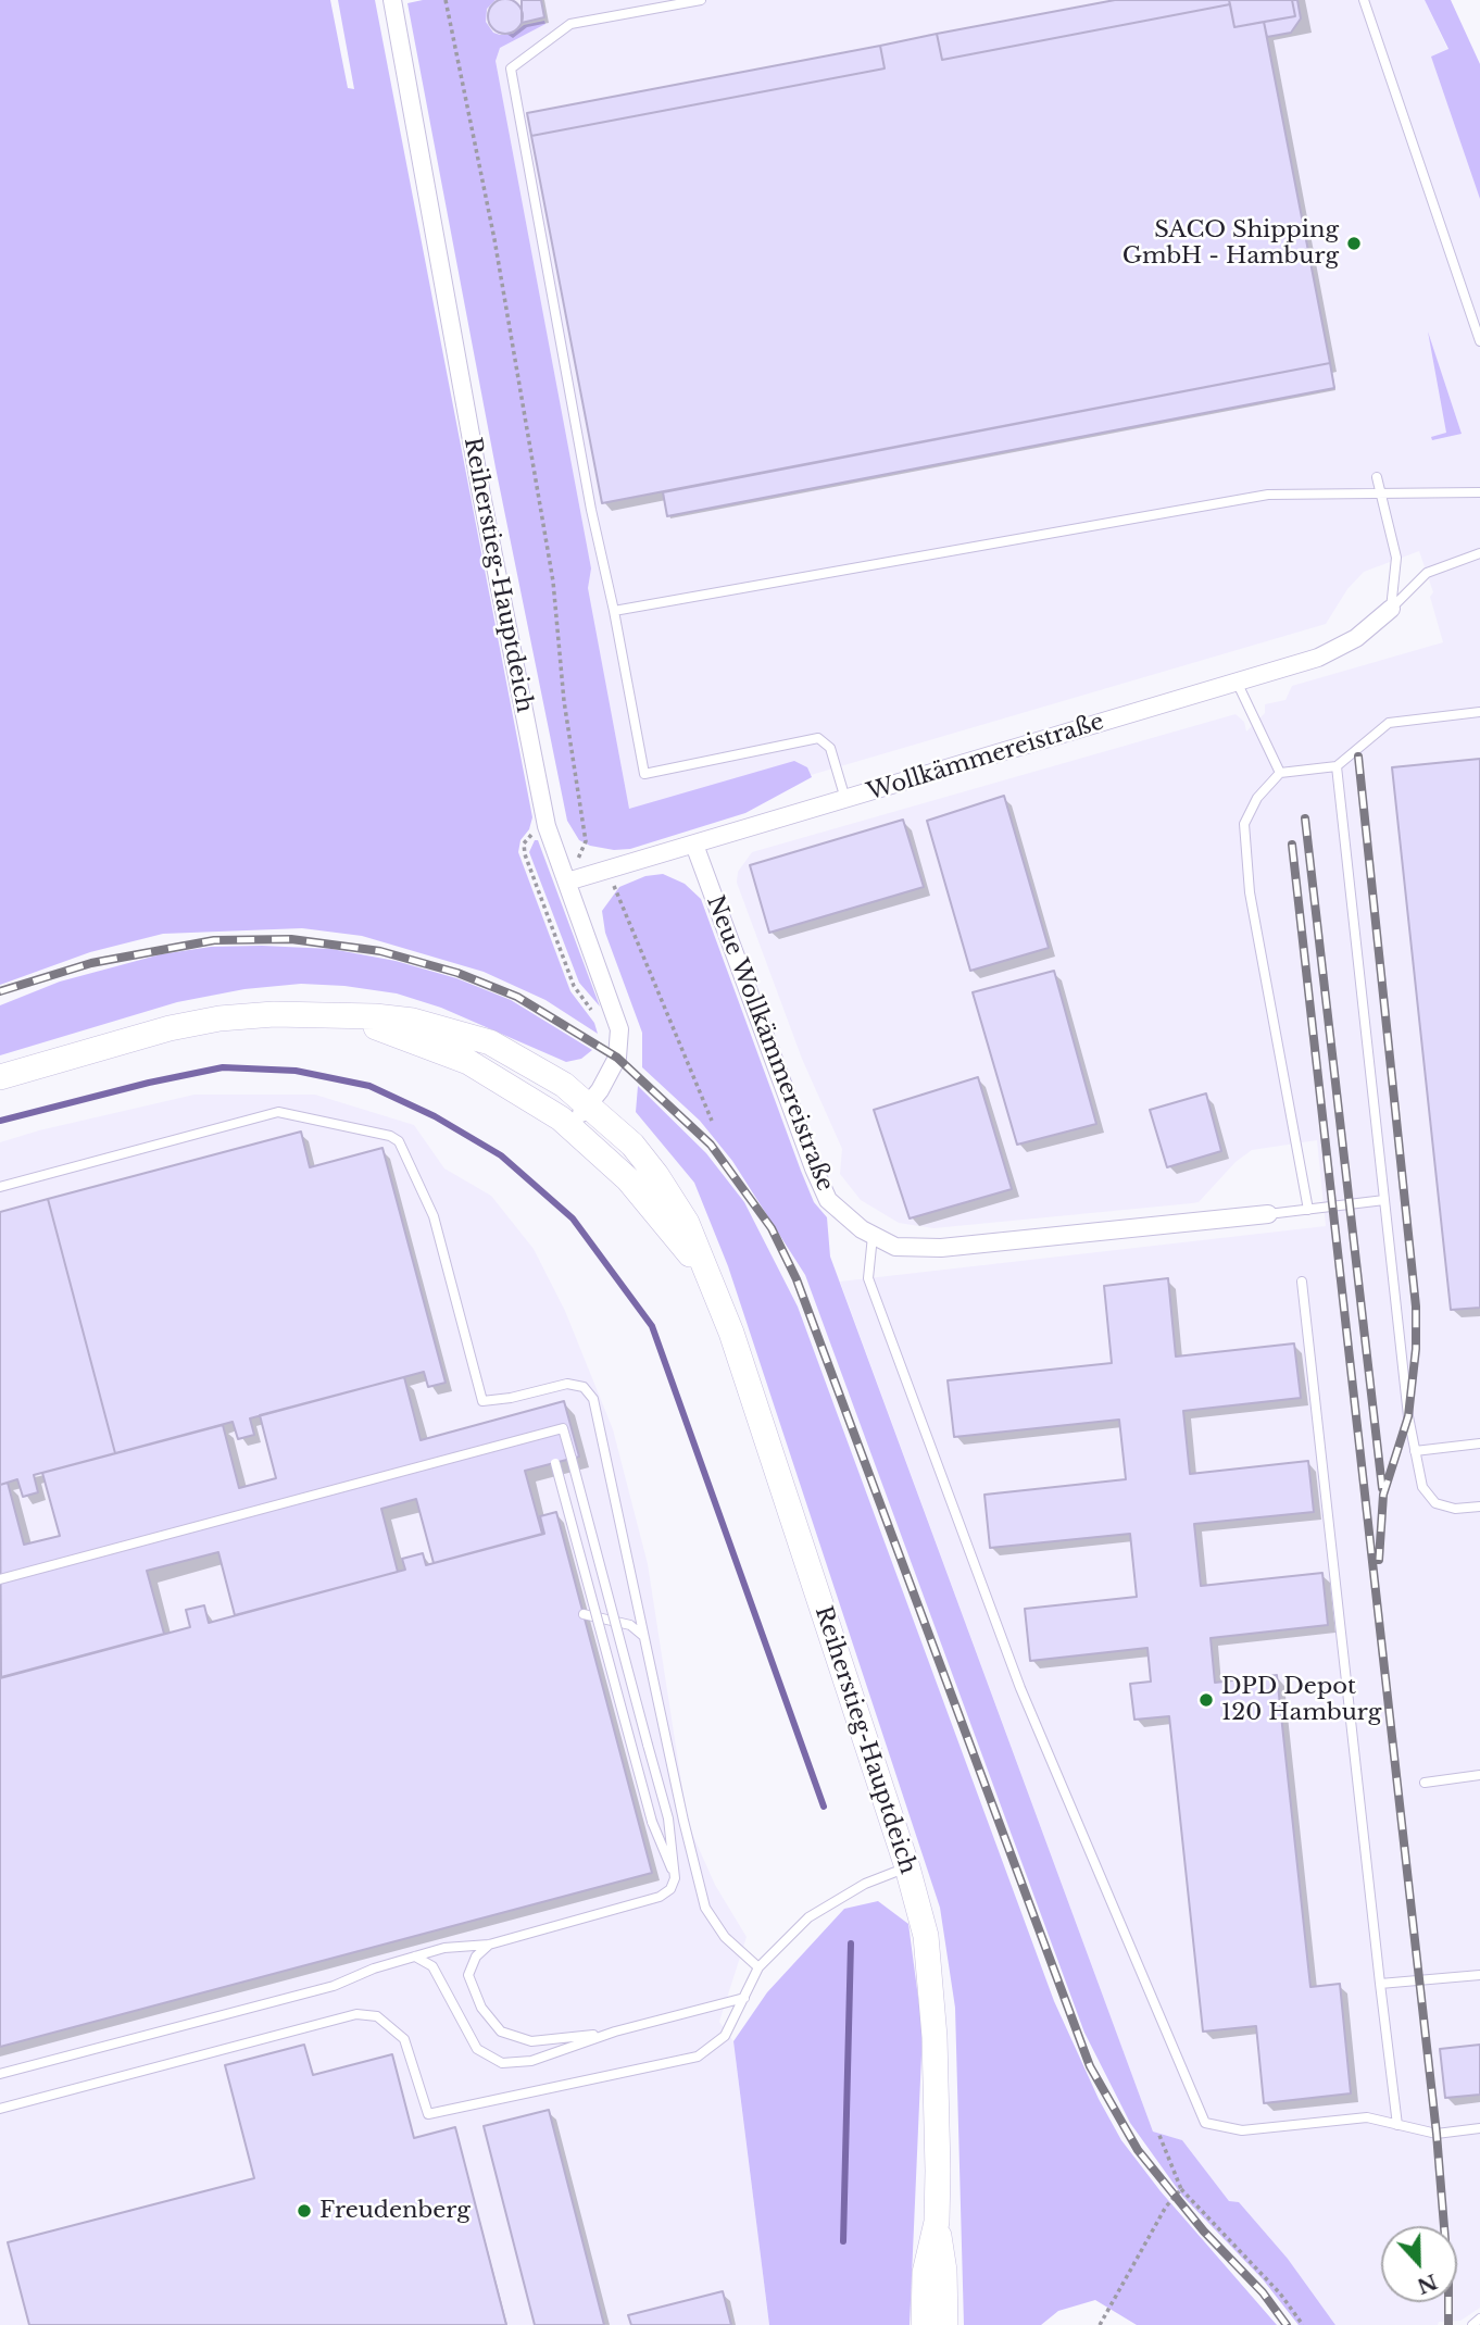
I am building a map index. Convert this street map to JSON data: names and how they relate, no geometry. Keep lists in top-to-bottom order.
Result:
{
  "streets": {
    "main road": ["Reiherstieg-Hauptdeich"],
    "street": ["Wollkämmereistraße", "Neue Wollkämmereistraße"]
  },
  "crossings": [
    ["Reiherstieg-Hauptdeich", "Wollkämmereistraße"],
    ["Wollkämmereistraße", "Neue Wollkämmereistraße"]
  ],
  "places": ["SACO Shipping GmbH - Hamburg", "DPD Depot 120 Hamburg", "Freudenberg"],
  "north": "bottom"
}
